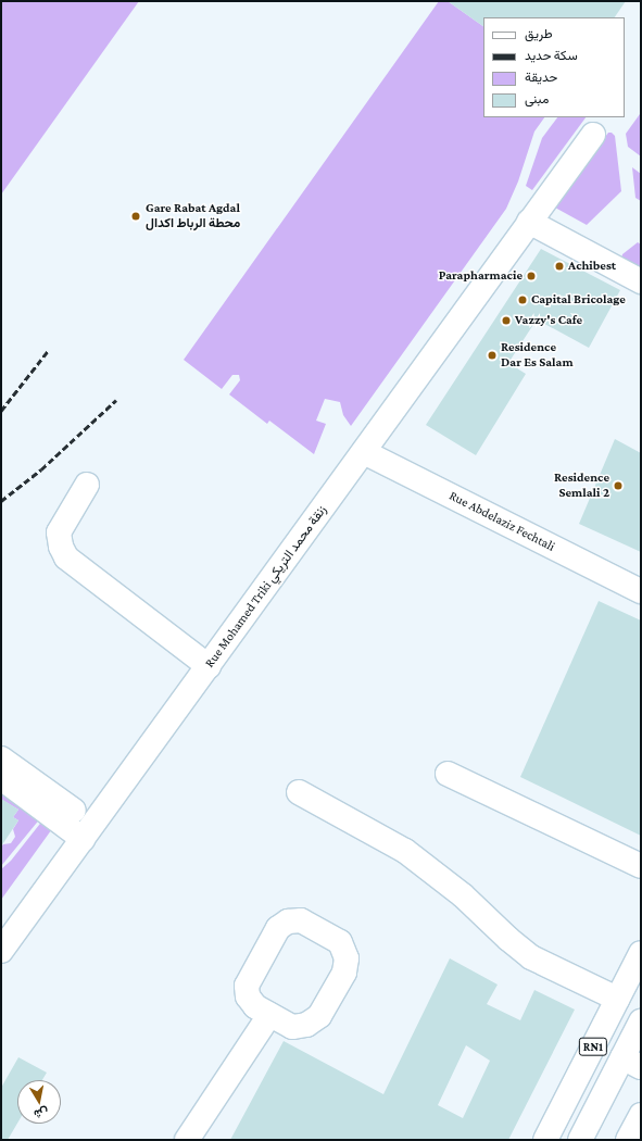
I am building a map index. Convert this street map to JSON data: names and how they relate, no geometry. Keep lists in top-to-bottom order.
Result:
{
  "streets": {
    "street": ["Rue Abdelaziz Fechtali", "Rue Mohamed Triki زنقة محمد التريكي", "RN1"]
  },
  "crossings": [
    ["Rue Abdelaziz Fechtali", "Rue Mohamed Triki زنقة محمد التريكي"]
  ],
  "places": [
    "Gare Rabat Agdal محطة الرباط اكدال",
    "Achibest",
    "Parapharmacie",
    "Capital Bricolage",
    "Vazzy's Cafe",
    "Residence Dar Es Salam",
    "Residence Semlali 2"
  ],
  "legend": [
    "طريق",
    "سكة حديد",
    "حديقة",
    "مبنى"
  ],
  "north": "bottom"
}
